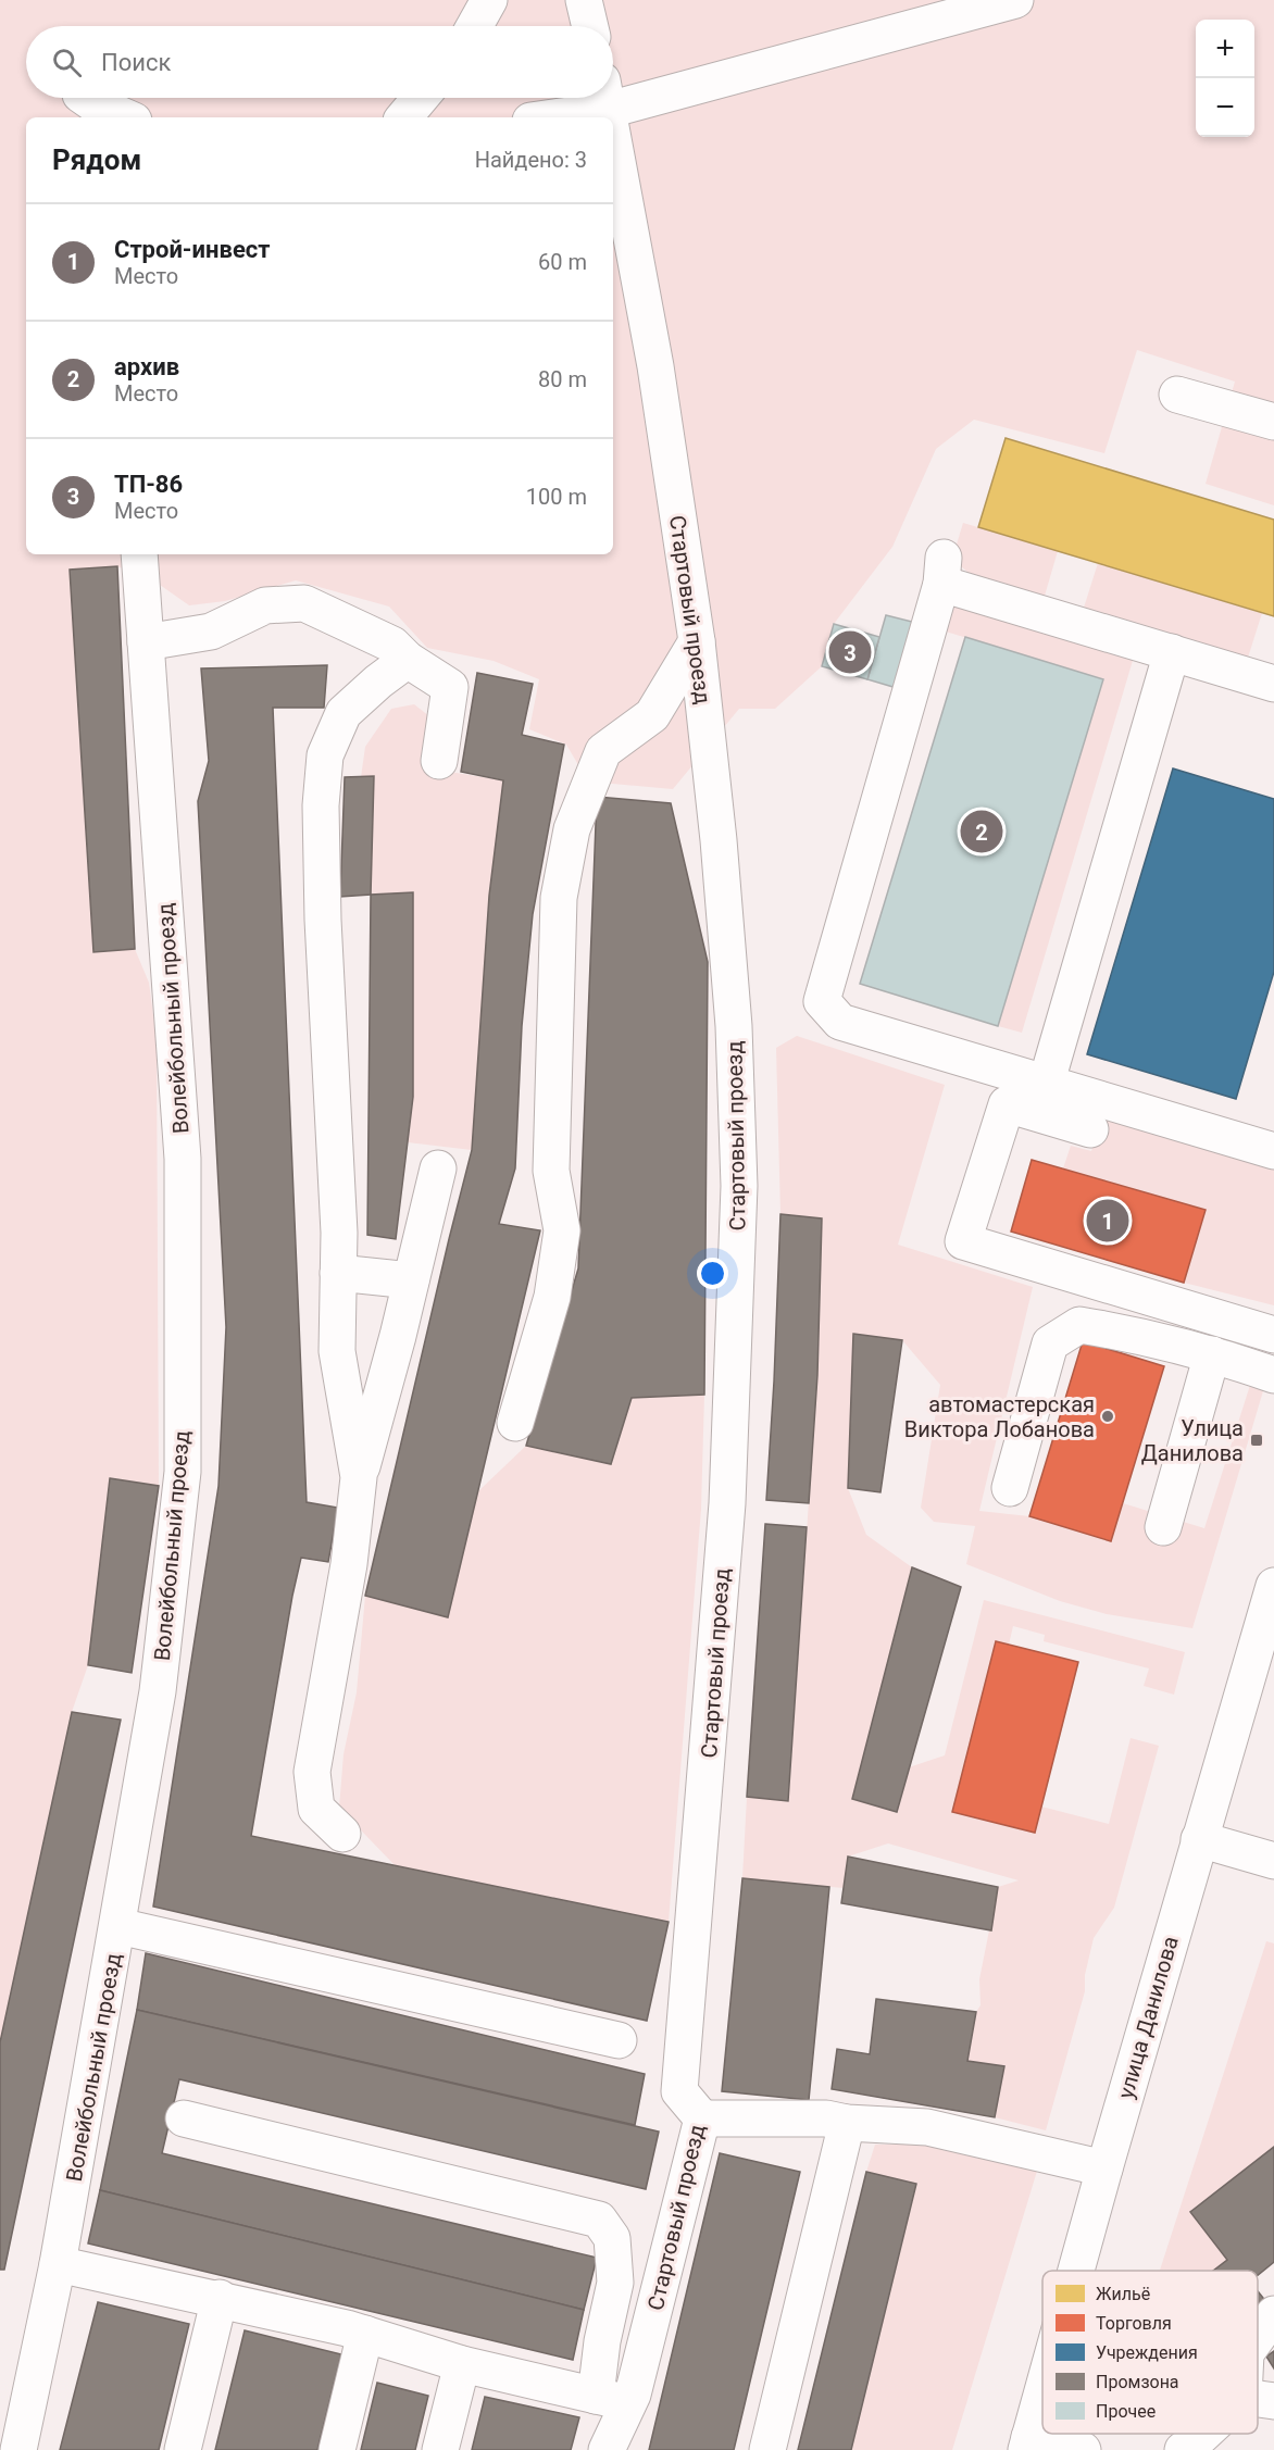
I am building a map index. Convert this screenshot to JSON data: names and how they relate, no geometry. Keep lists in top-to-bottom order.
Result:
{
  "streets": {
    "street": ["Стартовый проезд", "Волейбольный проезд", "улица Данилова"]
  },
  "places": {
    "other": ["автомастерская Виктора Лобанова"],
    "transit": ["Улица Данилова"]
  },
  "legend": [
    "Жильё",
    "Торговля",
    "Учреждения",
    "Промзона",
    "Прочее"
  ],
  "page": {
    "map_buttons": ["+", "−"],
    "search": "Поиск",
    "heading": ["Рядом", "Найдено: 3"],
    "list": [
      {
        "mark": "1",
        "name": "Строй-инвест",
        "note": "Место",
        "value": "60 m"
      },
      {
        "mark": "2",
        "name": "архив",
        "note": "Место",
        "value": "80 m"
      },
      {
        "mark": "3",
        "name": "ТП-86",
        "note": "Место",
        "value": "100 m"
      }
    ],
    "pins": ["3", "2", "1"]
  }
}
